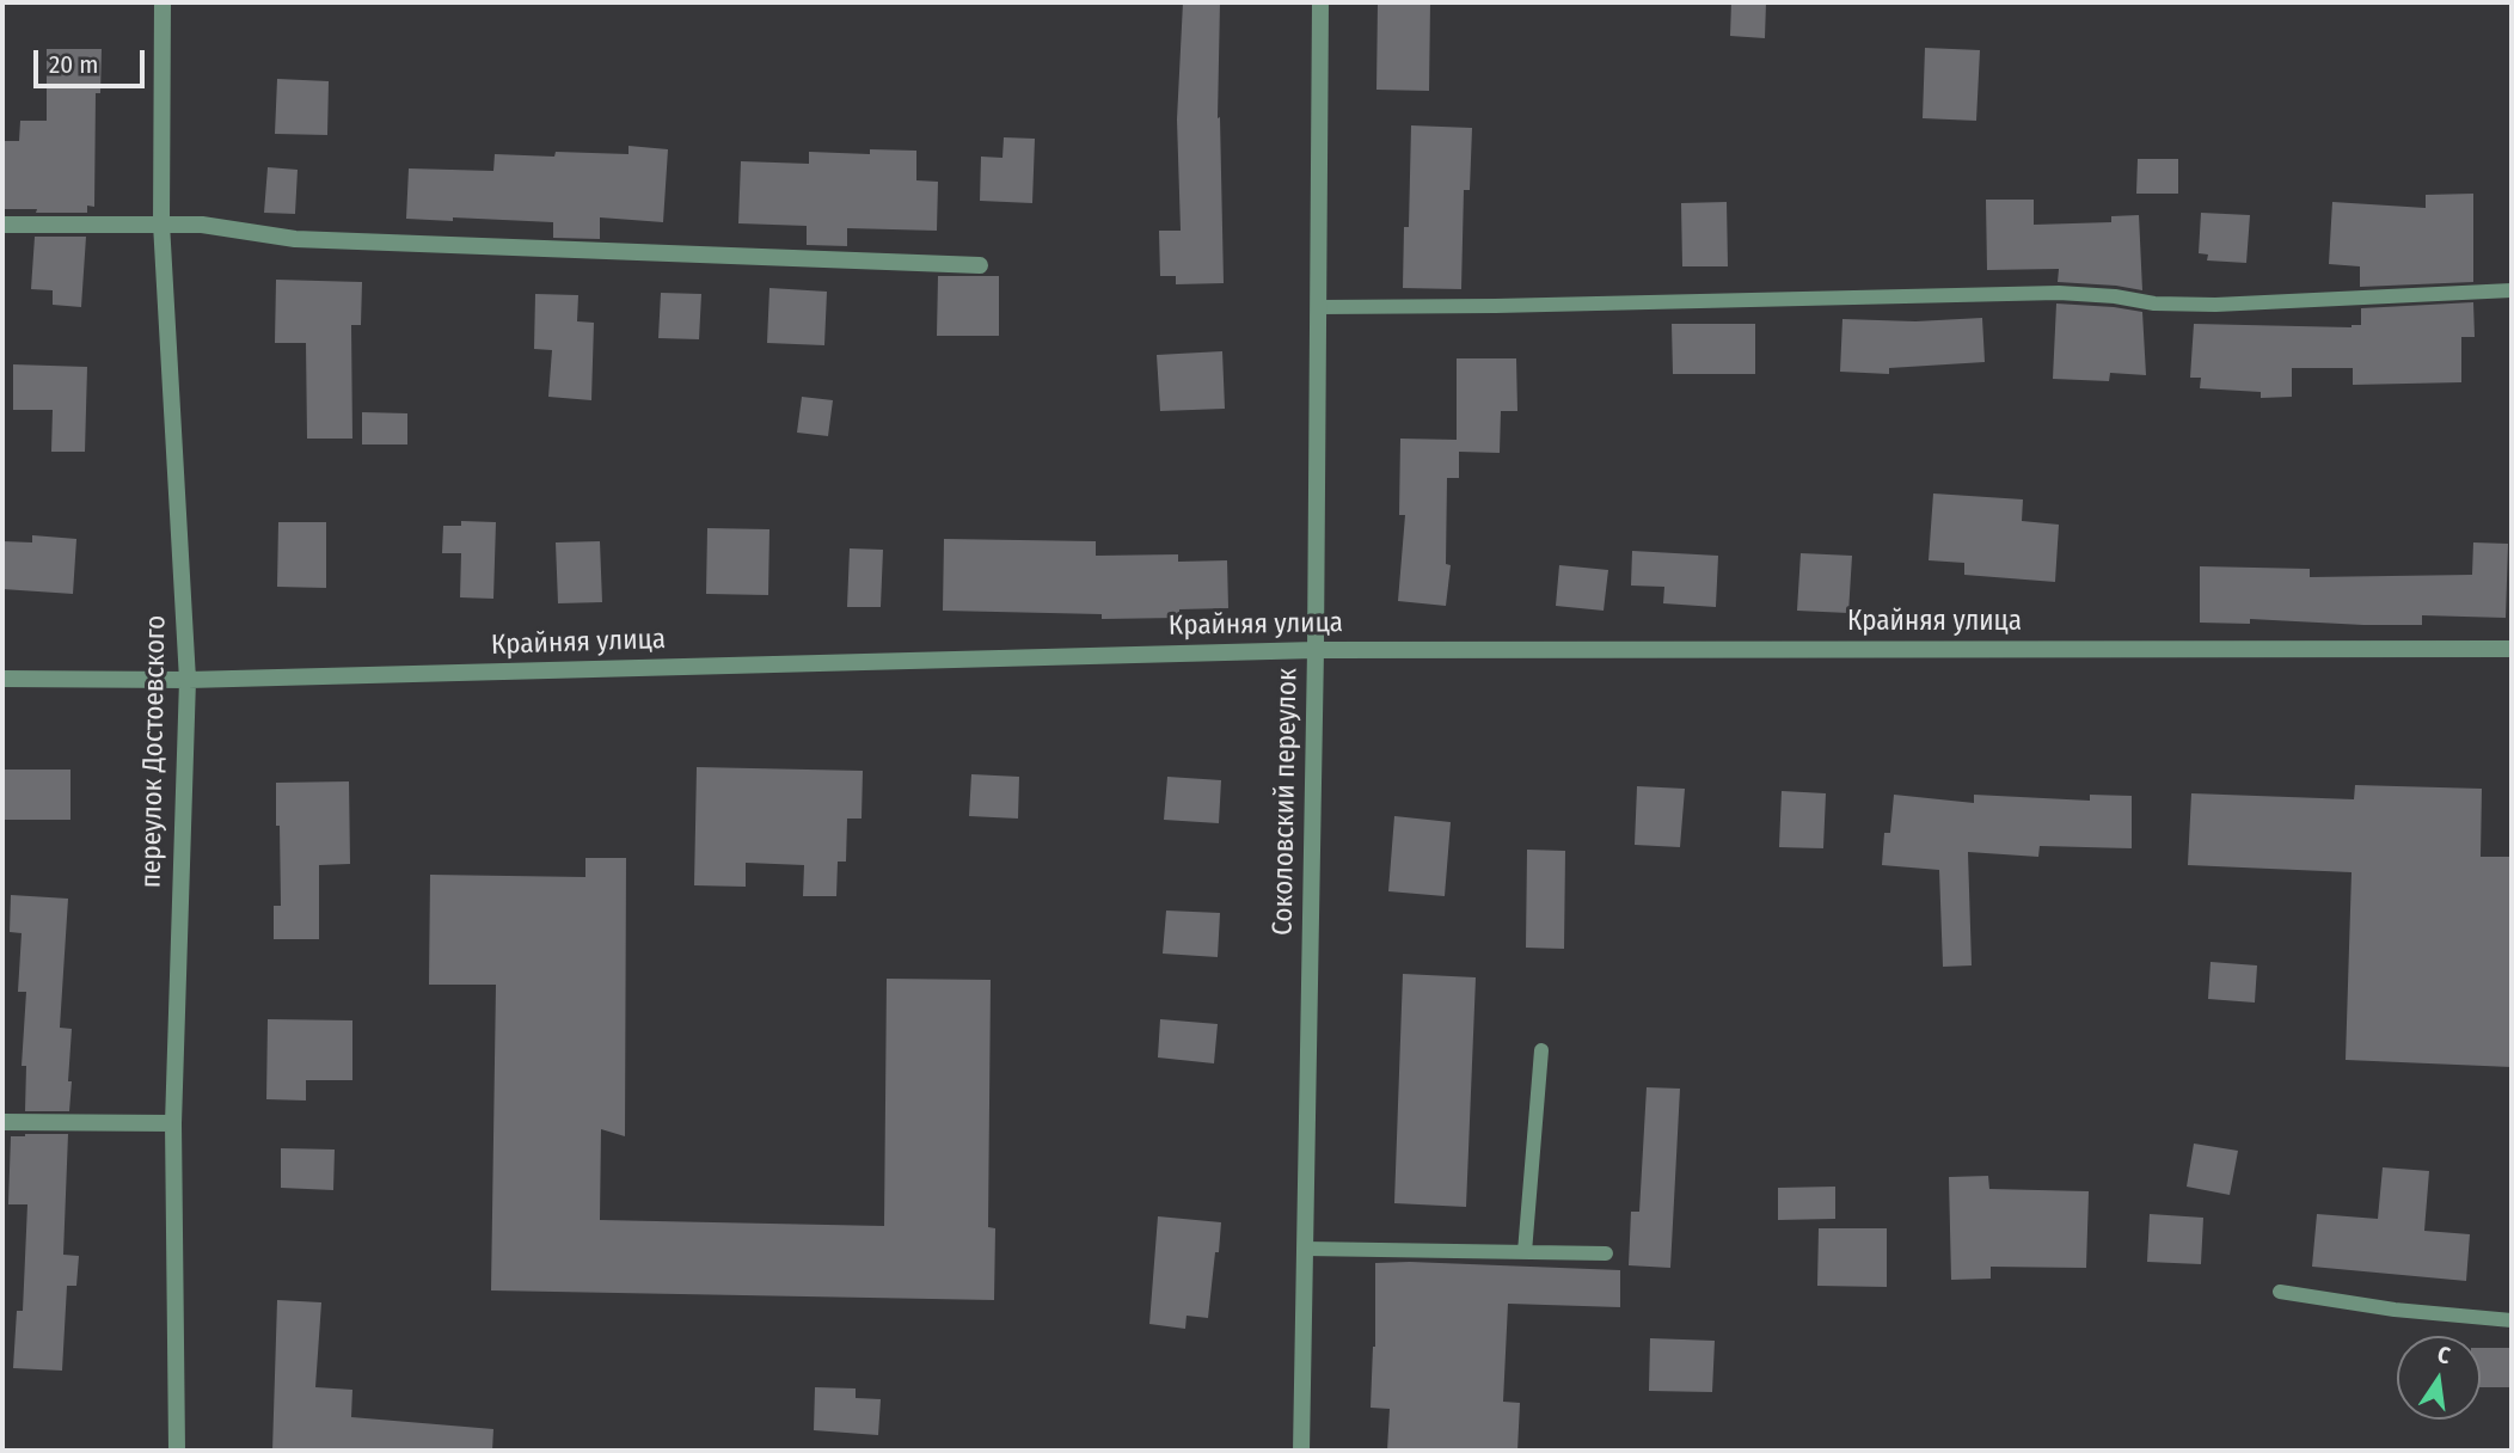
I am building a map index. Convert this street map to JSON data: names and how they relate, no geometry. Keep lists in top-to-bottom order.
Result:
{
  "streets": {
    "street": ["Крайняя улица", "переулок Достоевского", "Соколовский переулок"]
  },
  "crossings": [
    ["Крайняя улица", "переулок Достоевского"],
    ["Крайняя улица", "Соколовский переулок"]
  ],
  "scale_bar": "20 m",
  "north": "top"
}
